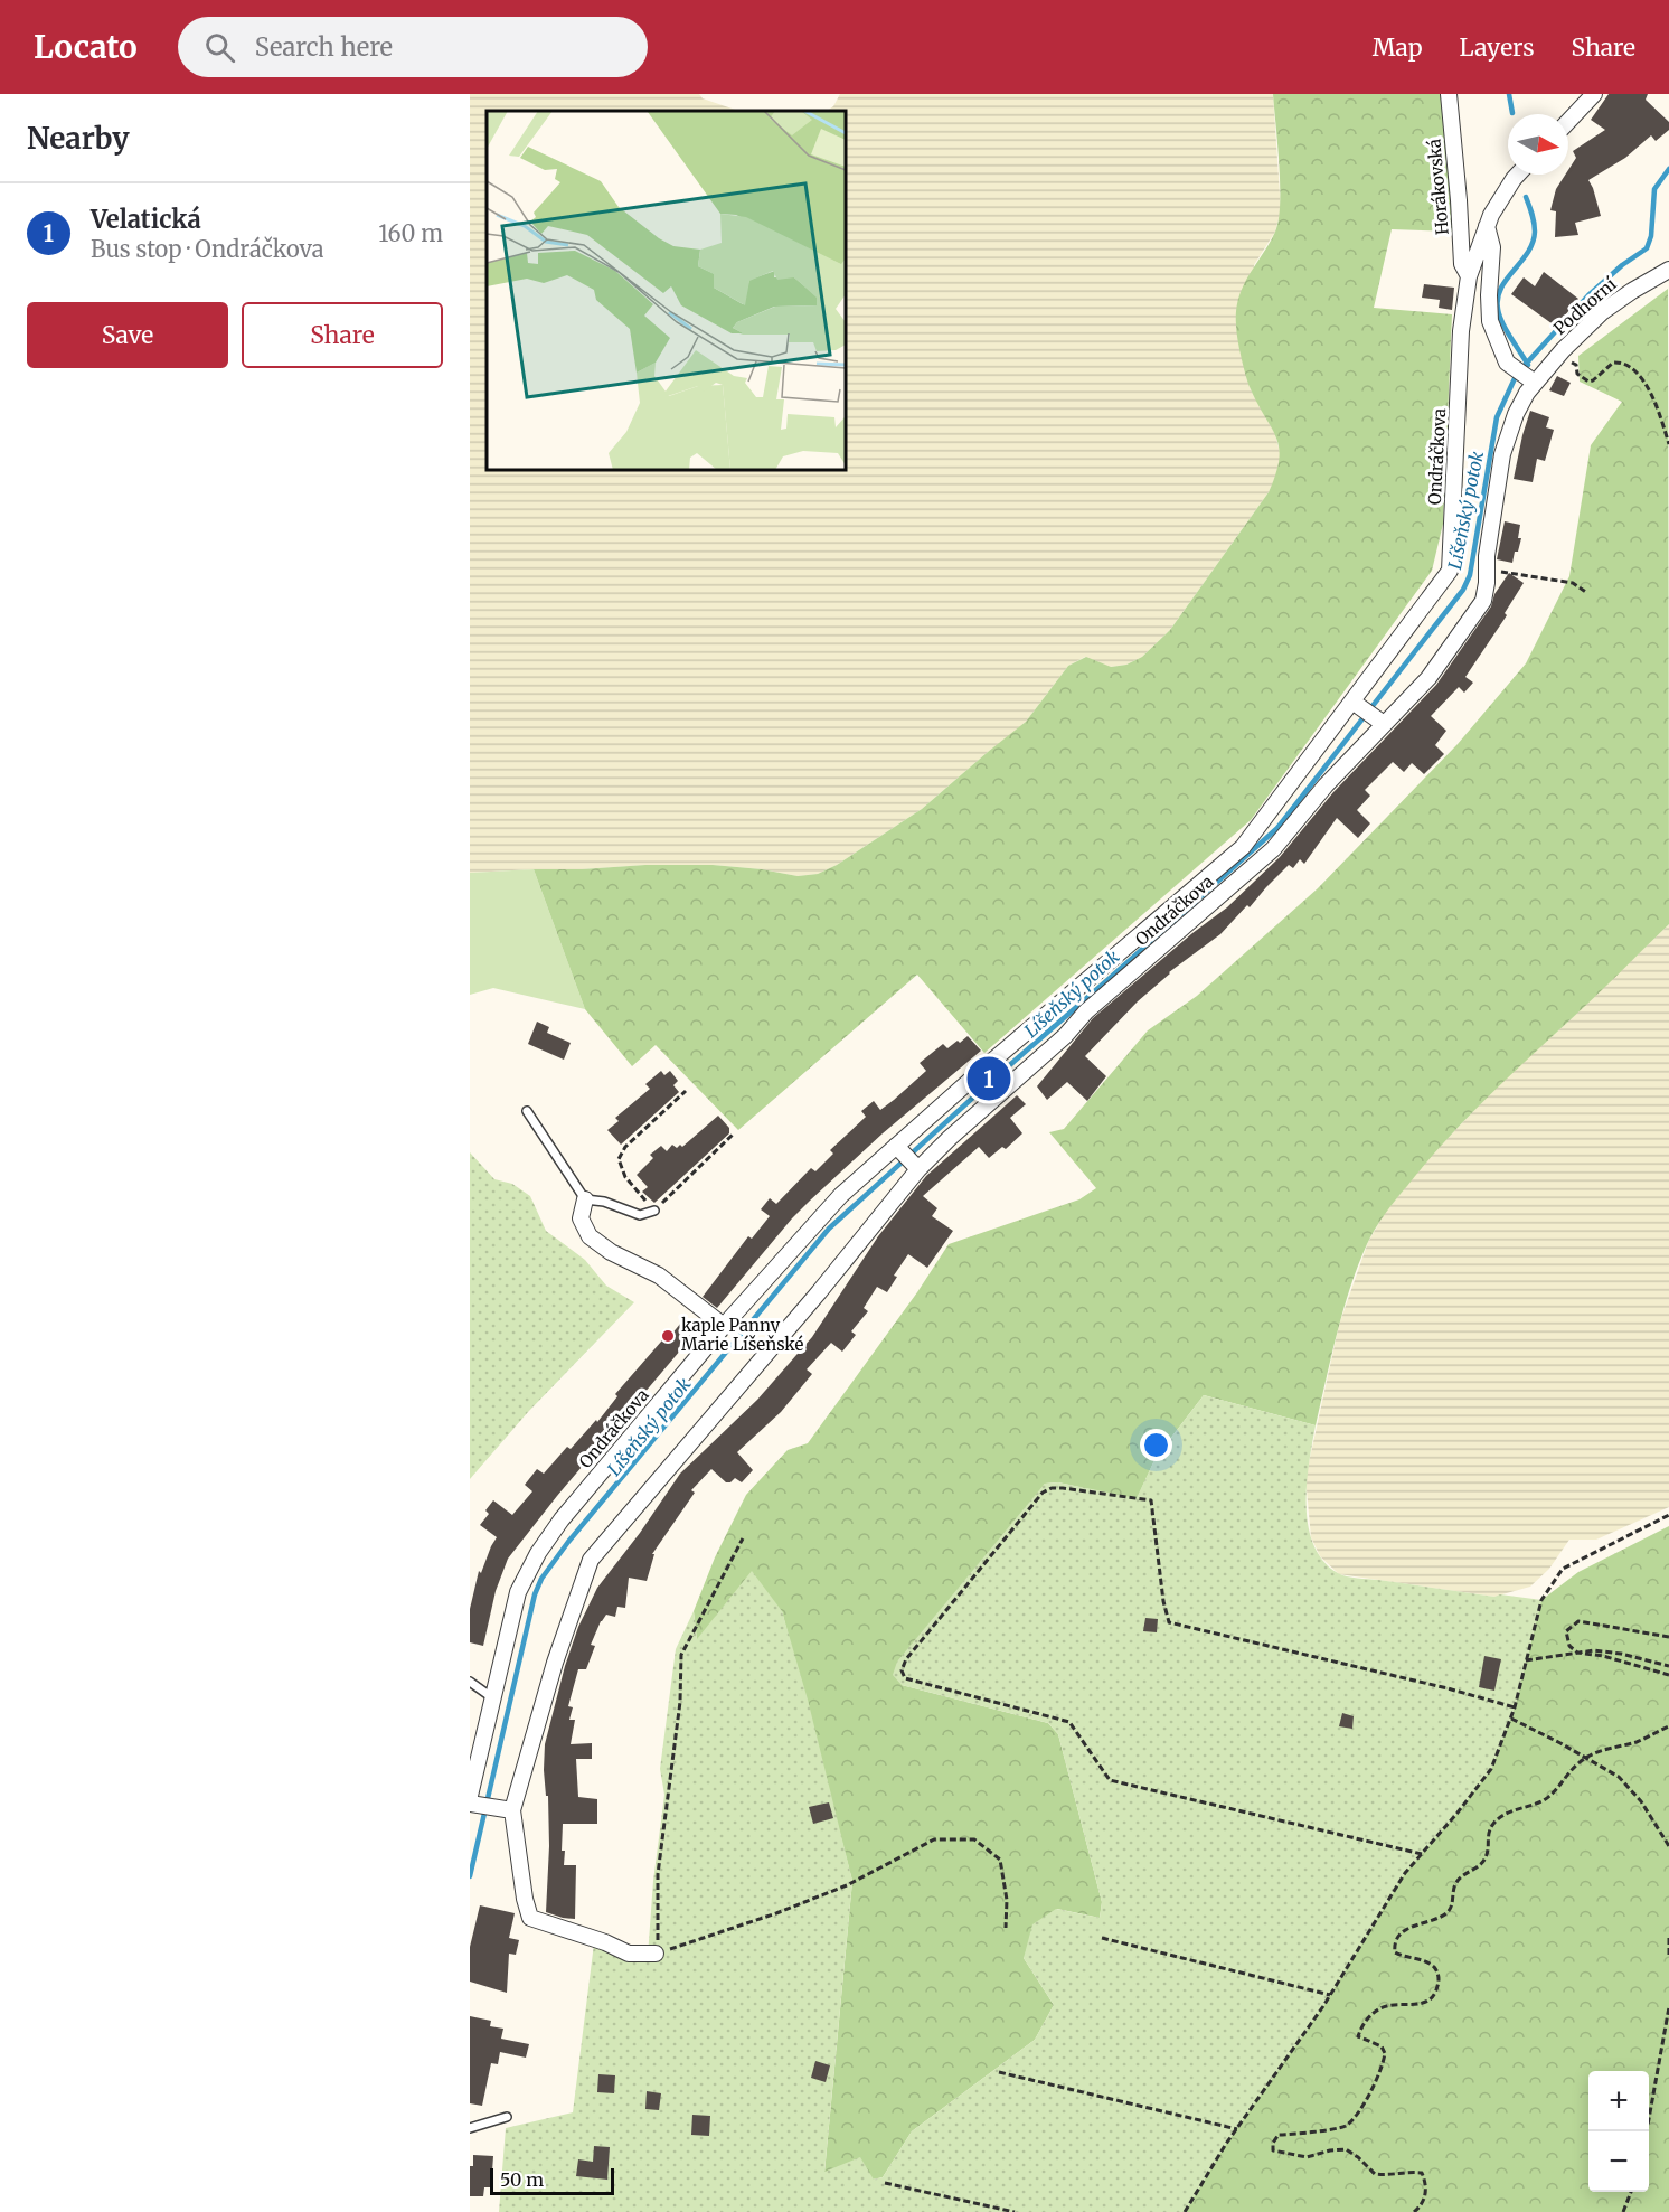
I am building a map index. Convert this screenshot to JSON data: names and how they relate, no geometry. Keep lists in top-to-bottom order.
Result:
{
  "streets": {
    "street": ["Horákovská", "Podhorní", "Ondráčkova"]
  },
  "crossings": [
    ["Horákovská", "Ondráčkova"],
    ["Podhorní", "Ondráčkova"]
  ],
  "water": ["Líšeňský potok"],
  "places": ["kaple Panny Marie Líšeňské"],
  "scale_bar": "50 m",
  "north": "right",
  "page": {
    "header": "Locato",
    "search": "Search here",
    "nav": ["Map", "Layers", "Share"],
    "heading": "Nearby",
    "list": [
      {
        "mark": "1",
        "name": "Velatická",
        "note": "Bus stop · Ondráčkova",
        "value": "160 m"
      }
    ],
    "buttons": ["Save", "Share"],
    "pins": "1",
    "map_buttons": ["+", "−"],
    "scale": "50 m"
  }
}
